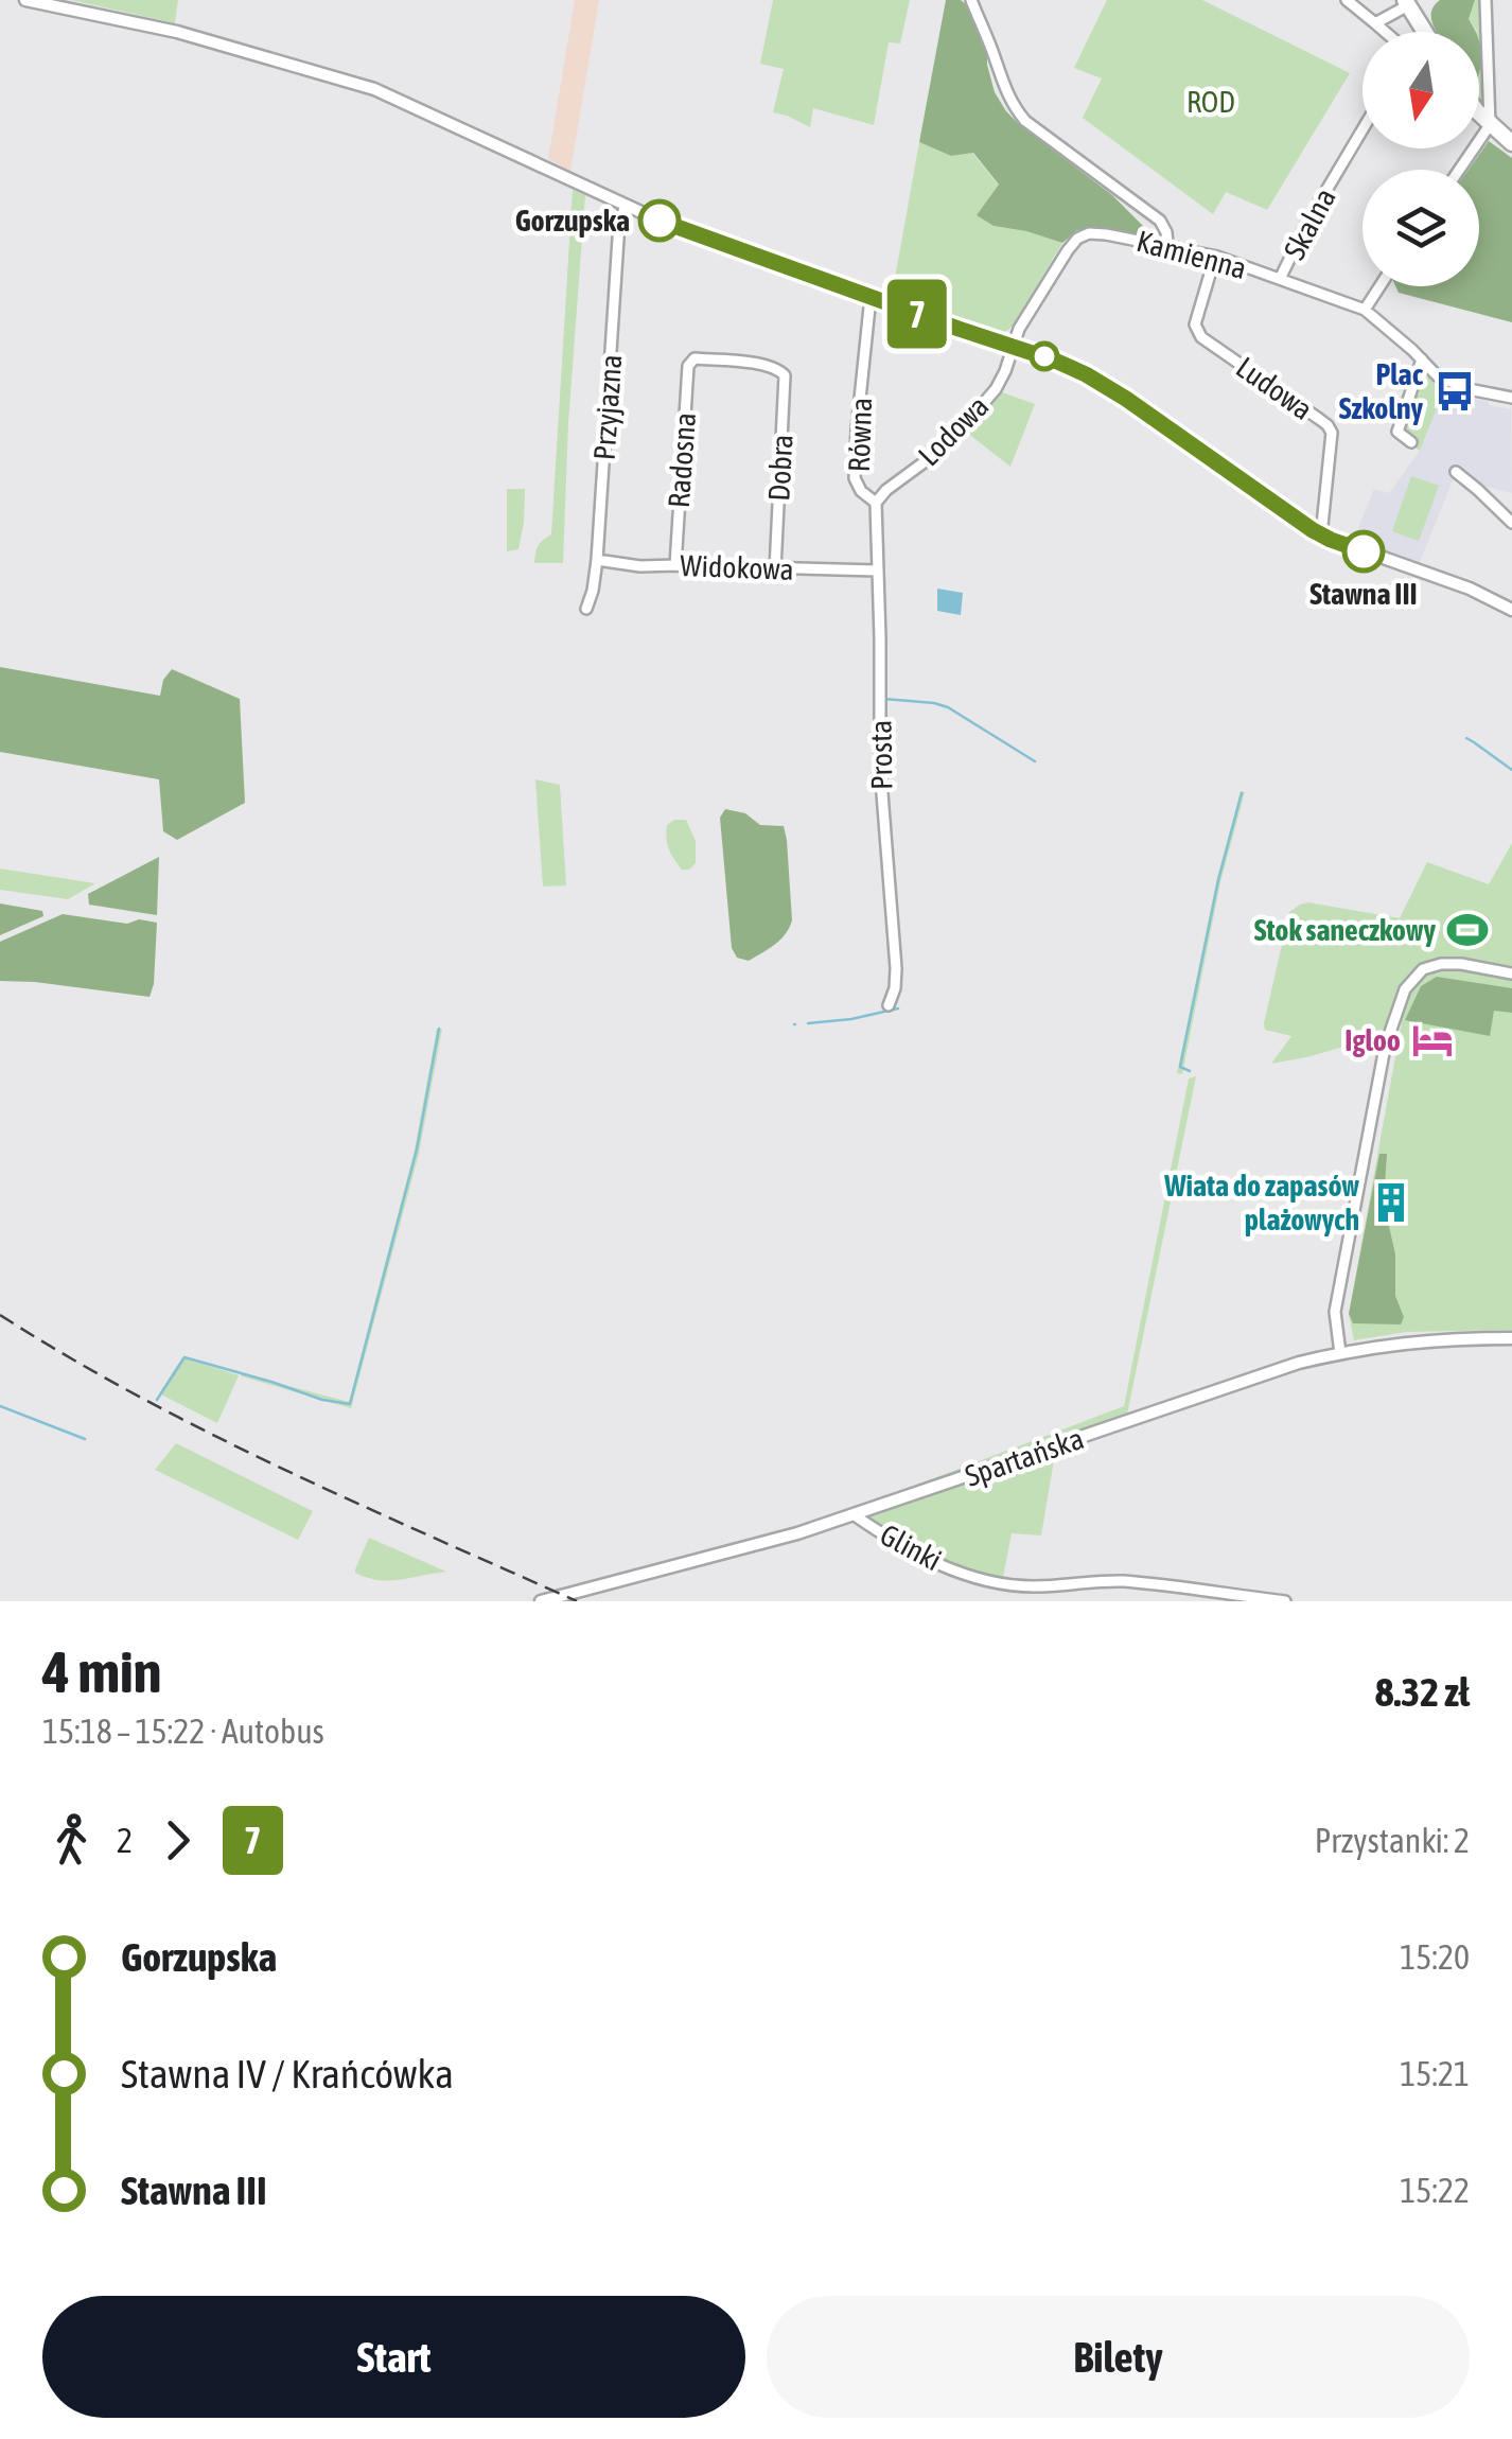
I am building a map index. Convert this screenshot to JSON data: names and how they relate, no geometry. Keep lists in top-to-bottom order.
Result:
{
  "streets": {
    "street": [
      "Skalna",
      "Kamienna",
      "Ludowa",
      "Przyjazna",
      "Lodowa",
      "Równa",
      "Radosna",
      "Dobra",
      "Widokowa",
      "Prosta",
      "Spartańska",
      "Glinki"
    ]
  },
  "crossings": [
    ["Skalna", "Kamienna"],
    ["Kamienna", "Ludowa"],
    ["Kamienna", "Lodowa"],
    ["Przyjazna", "Widokowa"],
    ["Lodowa", "Równa"],
    ["Lodowa", "Prosta"],
    ["Równa", "Prosta"],
    ["Radosna", "Dobra"],
    ["Radosna", "Widokowa"],
    ["Dobra", "Widokowa"],
    ["Widokowa", "Prosta"],
    ["Spartańska", "Glinki"]
  ],
  "parks": ["ROD"],
  "places": {
    "other": ["Gorzupska", "Stawna III"],
    "bus stop": ["Plac Szkolny"],
    "sports": ["Stok saneczkowy"],
    "hotel": ["Igloo"],
    "building": ["Wiata do zapasów plażowych"]
  },
  "lines": ["bus line 7"],
  "north": "bottom",
  "page": {
    "on_map": "7",
    "heading": ["4 min", "15:18 – 15:22 · Autobus", "8.32 zł"],
    "legs": ["2", "7", "Przystanki: 2"],
    "list": [
      {
        "name": "Gorzupska",
        "value": "15:20"
      },
      {
        "name": "Stawna IV / Krańcówka",
        "value": "15:21"
      },
      {
        "name": "Stawna III",
        "value": "15:22"
      }
    ],
    "buttons": ["Start", "Bilety"]
  }
}
